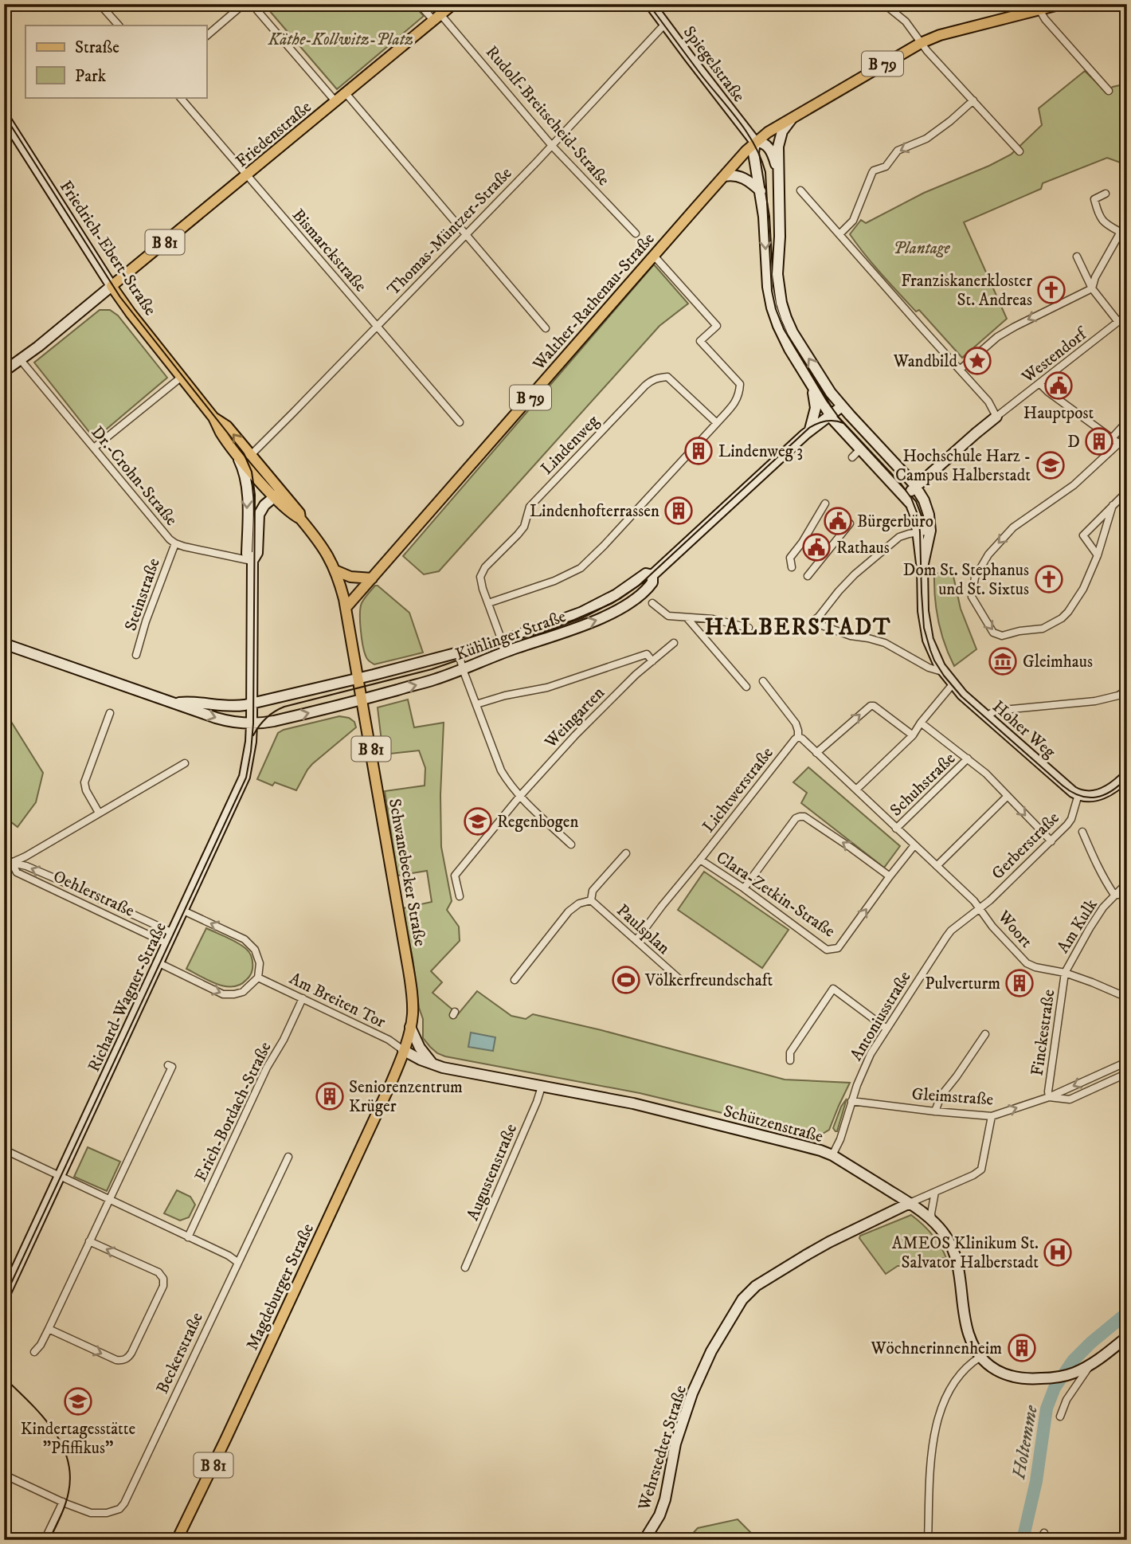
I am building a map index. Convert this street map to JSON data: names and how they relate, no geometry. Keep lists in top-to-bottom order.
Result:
{
  "streets": {
    "main road": [
      "B 79",
      "Friedenstraße",
      "B 81",
      "Friedrich-Ebert-Straße",
      "Walther-Rathenau-Straße",
      "Schwanebecker Straße",
      "Magdeburger Straße"
    ],
    "street": [
      "Spiegelstraße",
      "Rudolf-Breitscheid-Straße",
      "Thomas-Müntzer-Straße",
      "Bismarckstraße",
      "Westendorf",
      "Lindenweg",
      "Dr.-Crohn-Straße",
      "Steinstraße",
      "Kühlinger Straße",
      "Weingarten",
      "Hoher Weg",
      "Schuhstraße",
      "Lichtwerstraße",
      "Gerberstraße",
      "Oehlerstraße",
      "Clara-Zetkin-Straße",
      "Am Kulk",
      "Paulsplan",
      "Woort",
      "Richard-Wagner-Straße",
      "Am Breiten Tor",
      "Antoniusstraße",
      "Finckestraße",
      "Gleimstraße",
      "Erich-Bordach-Straße",
      "Schützenstraße",
      "Augustenstraße",
      "Beckerstraße",
      "Wehrstedter Straße"
    ]
  },
  "crossings": [
    ["Spiegelstraße", "B 79"],
    ["Spiegelstraße", "Thomas-Müntzer-Straße"],
    ["Spiegelstraße", "Walther-Rathenau-Straße"],
    ["Spiegelstraße", "Hoher Weg"],
    ["B 79", "Walther-Rathenau-Straße"],
    ["B 79", "Hoher Weg"],
    ["Rudolf-Breitscheid-Straße", "Friedenstraße"],
    ["Rudolf-Breitscheid-Straße", "Thomas-Müntzer-Straße"],
    ["Friedenstraße", "Friedrich-Ebert-Straße"],
    ["Friedenstraße", "Bismarckstraße"],
    ["Thomas-Müntzer-Straße", "Friedrich-Ebert-Straße"],
    ["Thomas-Müntzer-Straße", "Bismarckstraße"],
    ["Friedrich-Ebert-Straße", "Walther-Rathenau-Straße"],
    ["Friedrich-Ebert-Straße", "Kühlinger Straße"],
    ["Friedrich-Ebert-Straße", "Schwanebecker Straße"],
    ["Lindenweg", "Kühlinger Straße"],
    ["Dr.-Crohn-Straße", "Steinstraße"],
    ["Dr.-Crohn-Straße", "Richard-Wagner-Straße"],
    ["Kühlinger Straße", "Hoher Weg"],
    ["Kühlinger Straße", "Schwanebecker Straße"],
    ["Kühlinger Straße", "Richard-Wagner-Straße"],
    ["Hoher Weg", "Gerberstraße"],
    ["Schuhstraße", "Lichtwerstraße"],
    ["Schuhstraße", "Gerberstraße"],
    ["Schuhstraße", "Woort"],
    ["Schuhstraße", "Antoniusstraße"],
    ["Lichtwerstraße", "Clara-Zetkin-Straße"],
    ["Gerberstraße", "Woort"],
    ["Gerberstraße", "Antoniusstraße"],
    ["Schwanebecker Straße", "Am Breiten Tor"],
    ["Schwanebecker Straße", "Schützenstraße"],
    ["Schwanebecker Straße", "Magdeburger Straße"],
    ["Oehlerstraße", "Richard-Wagner-Straße"],
    ["Clara-Zetkin-Straße", "Paulsplan"],
    ["Am Kulk", "Woort"],
    ["Am Kulk", "Finckestraße"],
    ["Woort", "Antoniusstraße"],
    ["Woort", "Finckestraße"],
    ["Am Breiten Tor", "Erich-Bordach-Straße"],
    ["Am Breiten Tor", "Schützenstraße"],
    ["Am Breiten Tor", "Magdeburger Straße"],
    ["Antoniusstraße", "Gleimstraße"],
    ["Antoniusstraße", "Schützenstraße"],
    ["Finckestraße", "Gleimstraße"],
    ["Schützenstraße", "Augustenstraße"],
    ["Schützenstraße", "Magdeburger Straße"],
    ["Schützenstraße", "Wehrstedter Straße"]
  ],
  "districts": ["HALBERSTADT"],
  "water": ["Holtemme"],
  "parks": ["Käthe-Kollwitz-Platz", "Plantage"],
  "places": {
    "church": ["Franziskanerkloster St. Andreas", "Dom St. Stephanus und St. Sixtus"],
    "place": ["Wandbild"],
    "public building": ["Hauptpost", "Bürgerbüro", "Rathaus"],
    "building": [
      "D",
      "Lindenweg 3",
      "Lindenhofterrassen",
      "Pulverturm",
      "Seniorenzentrum Krüger",
      "Wöchnerinnenheim"
    ],
    "school or university": ["Hochschule Harz - Campus Halberstadt", "Regenbogen", "Kindertagesstätte \"Pfiffikus\""],
    "museum": ["Gleimhaus"],
    "sports": ["Völkerfreundschaft"],
    "hospital": ["AMEOS Klinikum St. Salvator Halberstadt"]
  },
  "legend": ["Straße", "Park"]
}
